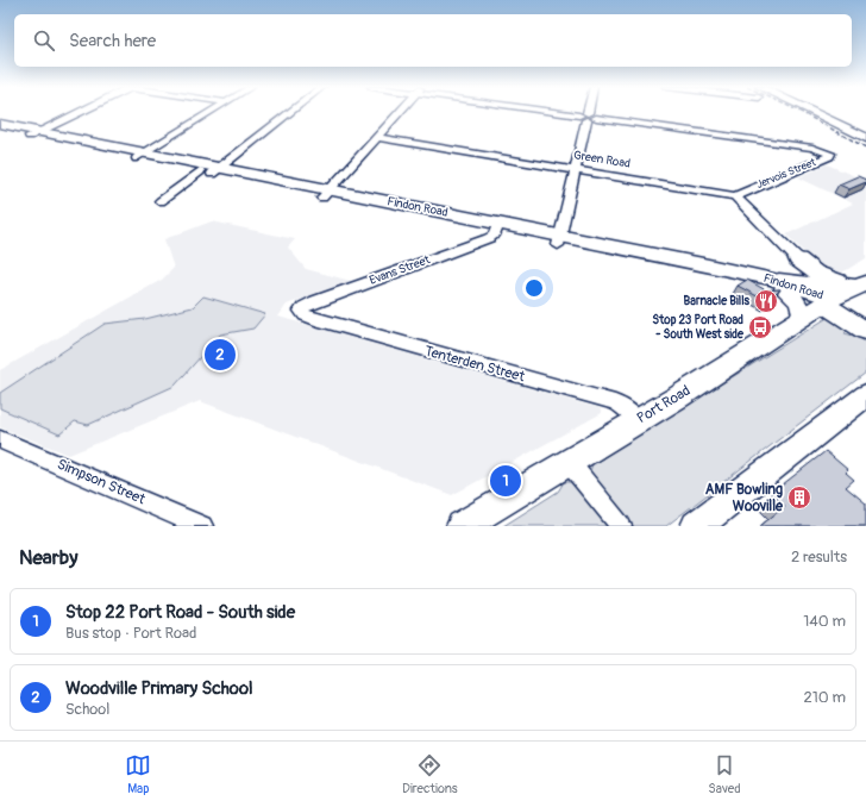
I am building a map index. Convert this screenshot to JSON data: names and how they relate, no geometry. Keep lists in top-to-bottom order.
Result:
{
  "streets": {
    "highway": ["Port Road"],
    "main road": ["Findon Road"],
    "street": [
      "Green Road",
      "Jervois Street",
      "Evans Street",
      "Tenterden Street",
      "Simpson Street"
    ]
  },
  "crossings": [
    ["Green Road", "Jervois Street"],
    ["Findon Road", "Evans Street"],
    ["Findon Road", "Port Road"],
    ["Evans Street", "Tenterden Street"],
    ["Tenterden Street", "Port Road"]
  ],
  "places": {
    "restaurant": ["Barnacle Bills"],
    "bus stop": ["Stop 23 Port Road - South West side"],
    "building": ["AMF Bowling Wooville"]
  },
  "page": {
    "search": "Search here",
    "pins": ["2", "1"],
    "heading": ["Nearby", "2 results"],
    "list": [
      {
        "mark": "1",
        "name": "Stop 22 Port Road - South side",
        "note": "Bus stop · Port Road",
        "value": "140 m"
      },
      {
        "mark": "2",
        "name": "Woodville Primary School",
        "note": "School",
        "value": "210 m"
      }
    ],
    "nav": ["Map", "Directions", "Saved"]
  }
}
